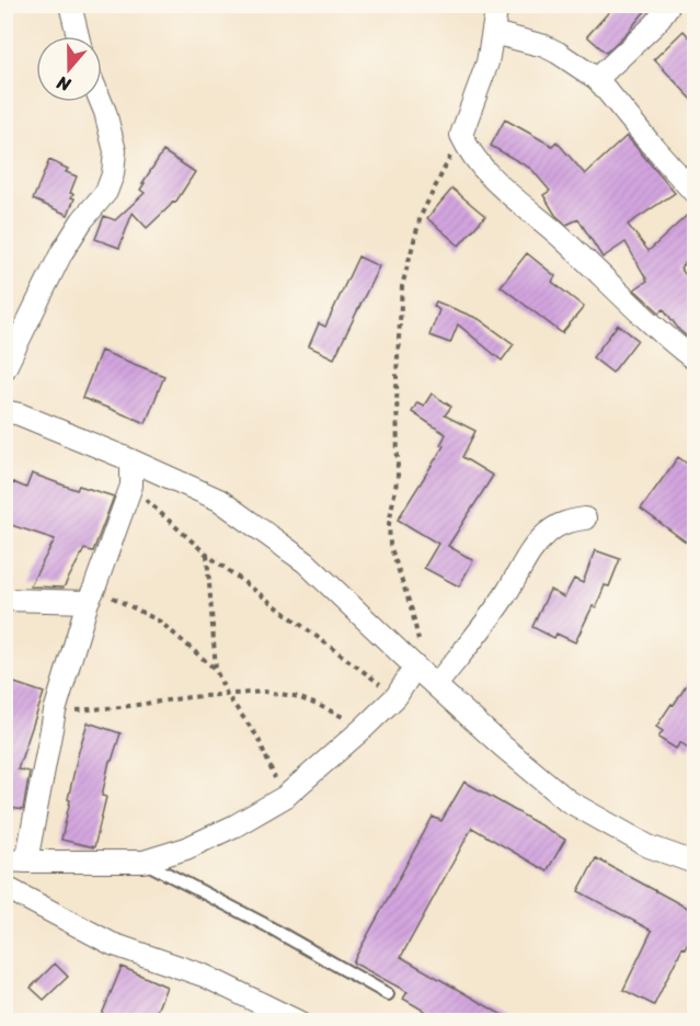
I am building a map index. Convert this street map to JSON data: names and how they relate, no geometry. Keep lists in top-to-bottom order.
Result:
{
  "north": "bottom"
}
